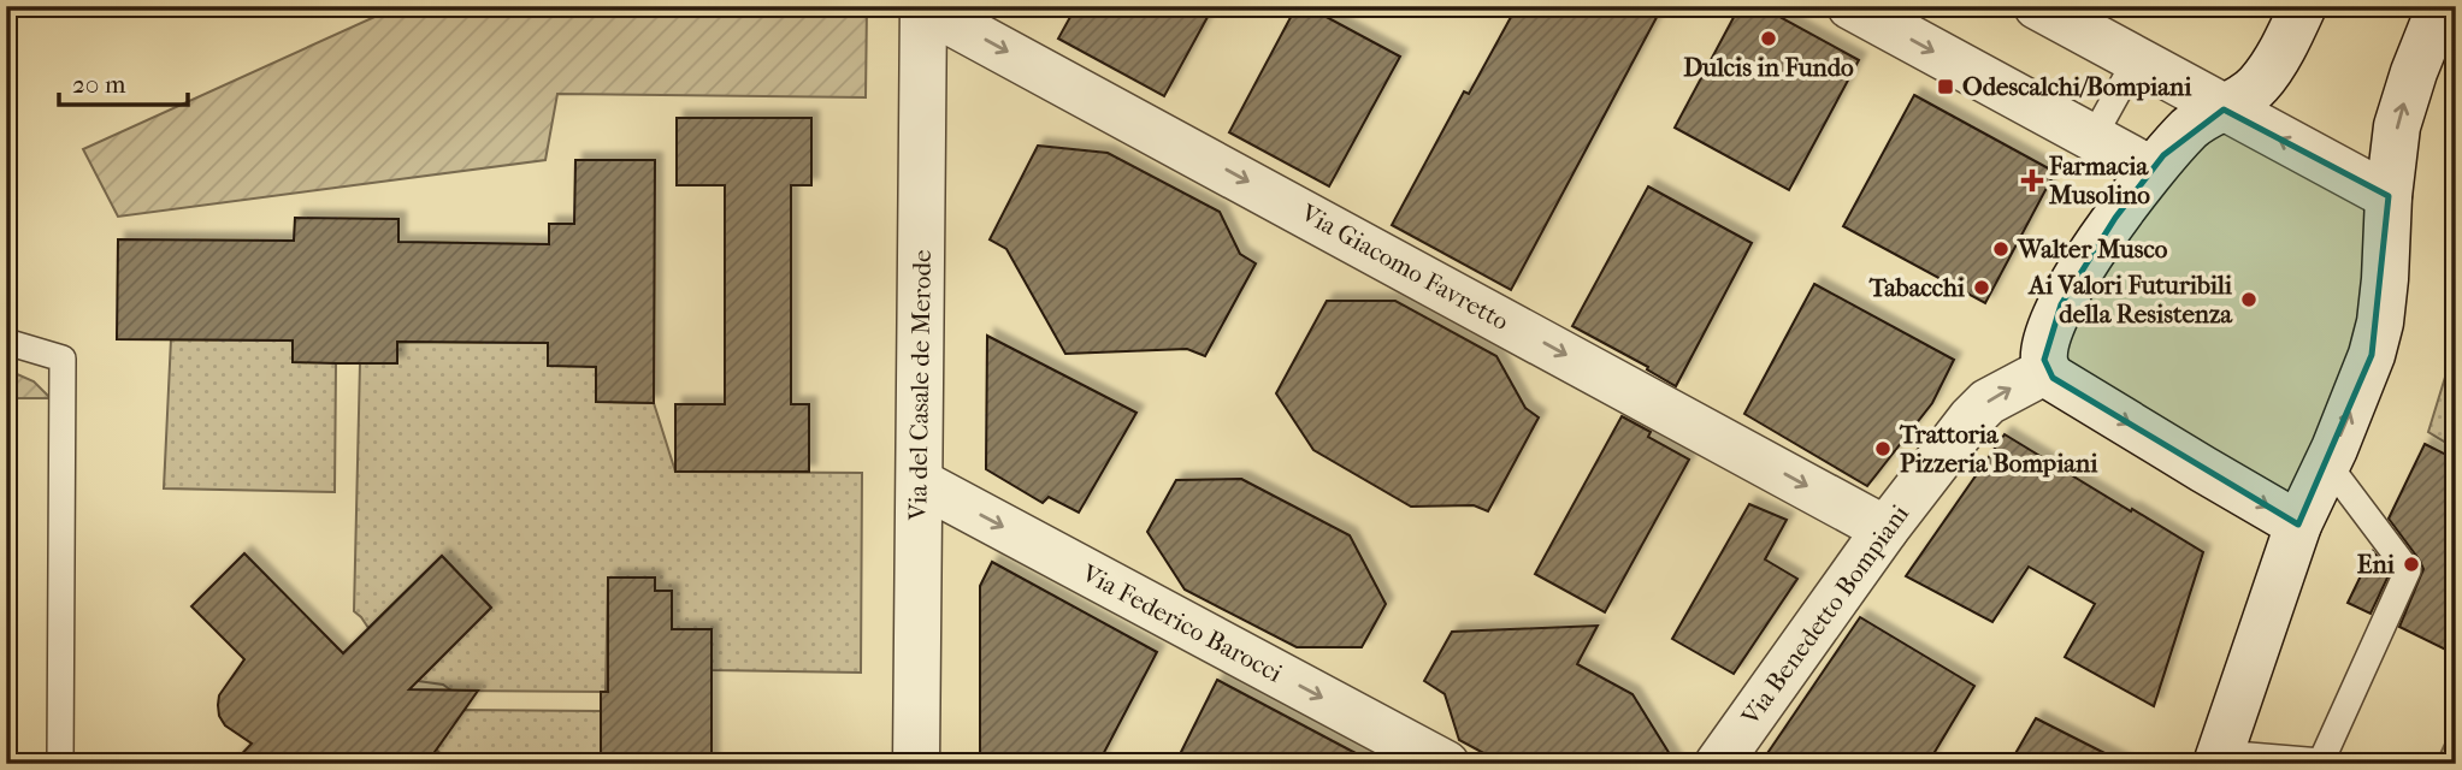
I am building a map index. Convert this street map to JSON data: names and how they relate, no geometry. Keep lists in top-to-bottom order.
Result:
{
  "streets": {
    "street": [
      "Via Giacomo Favretto",
      "Via del Casale de Merode",
      "Via Benedetto Bompiani",
      "Via Federico Barocci"
    ]
  },
  "crossings": [
    ["Via Giacomo Favretto", "Via del Casale de Merode"],
    ["Via Giacomo Favretto", "Via Benedetto Bompiani"],
    ["Via del Casale de Merode", "Via Federico Barocci"]
  ],
  "one_way": ["Via Giacomo Favretto", "Via Benedetto Bompiani", "Via Federico Barocci"],
  "places": {
    "other": [
      "Dulcis in Fundo",
      "Walter Musco",
      "Tabacchi",
      "Ai Valori Futuribili della Resistenza",
      "Trattoria Pizzeria Bompiani",
      "Eni"
    ],
    "transit": ["Odescalchi/Bompiani"],
    "health": ["Farmacia Musolino"]
  },
  "scale_bar": "20 m"
}
